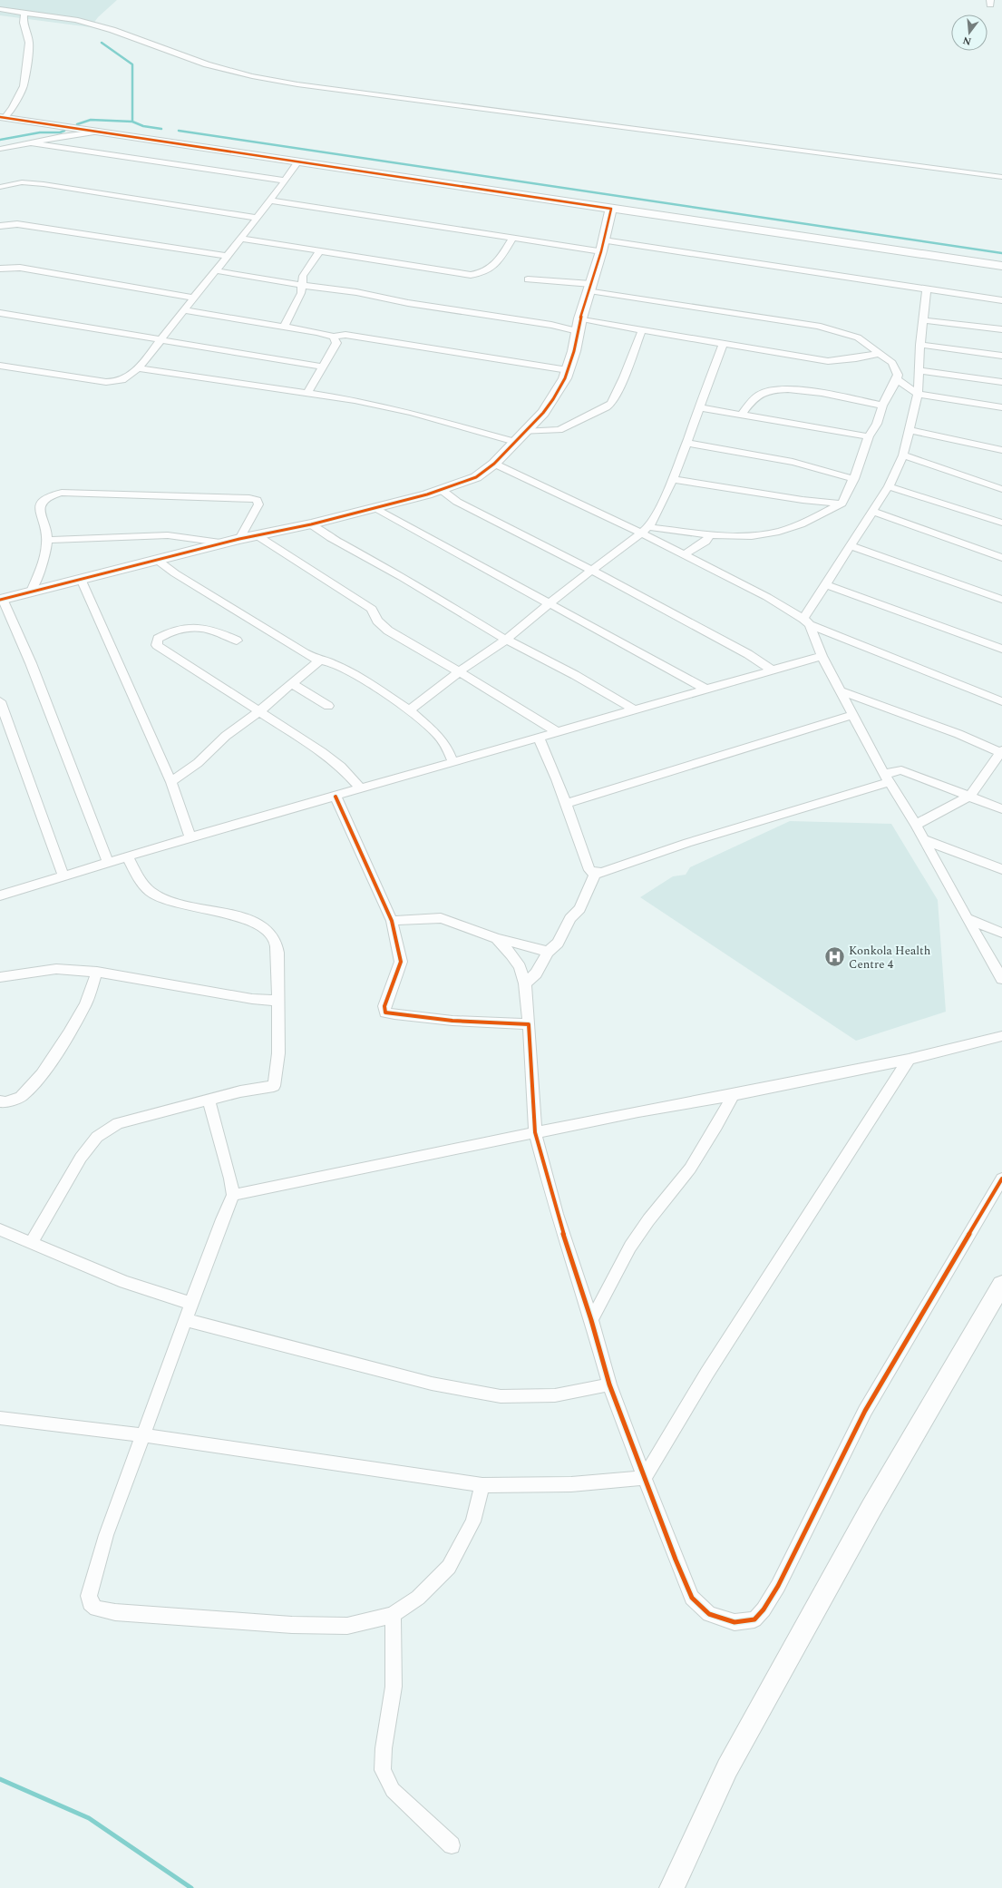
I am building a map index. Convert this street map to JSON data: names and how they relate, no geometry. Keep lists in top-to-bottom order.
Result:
{
  "places": {
    "hospital": ["Konkola Health Centre 4"]
  },
  "north": "bottom"
}
